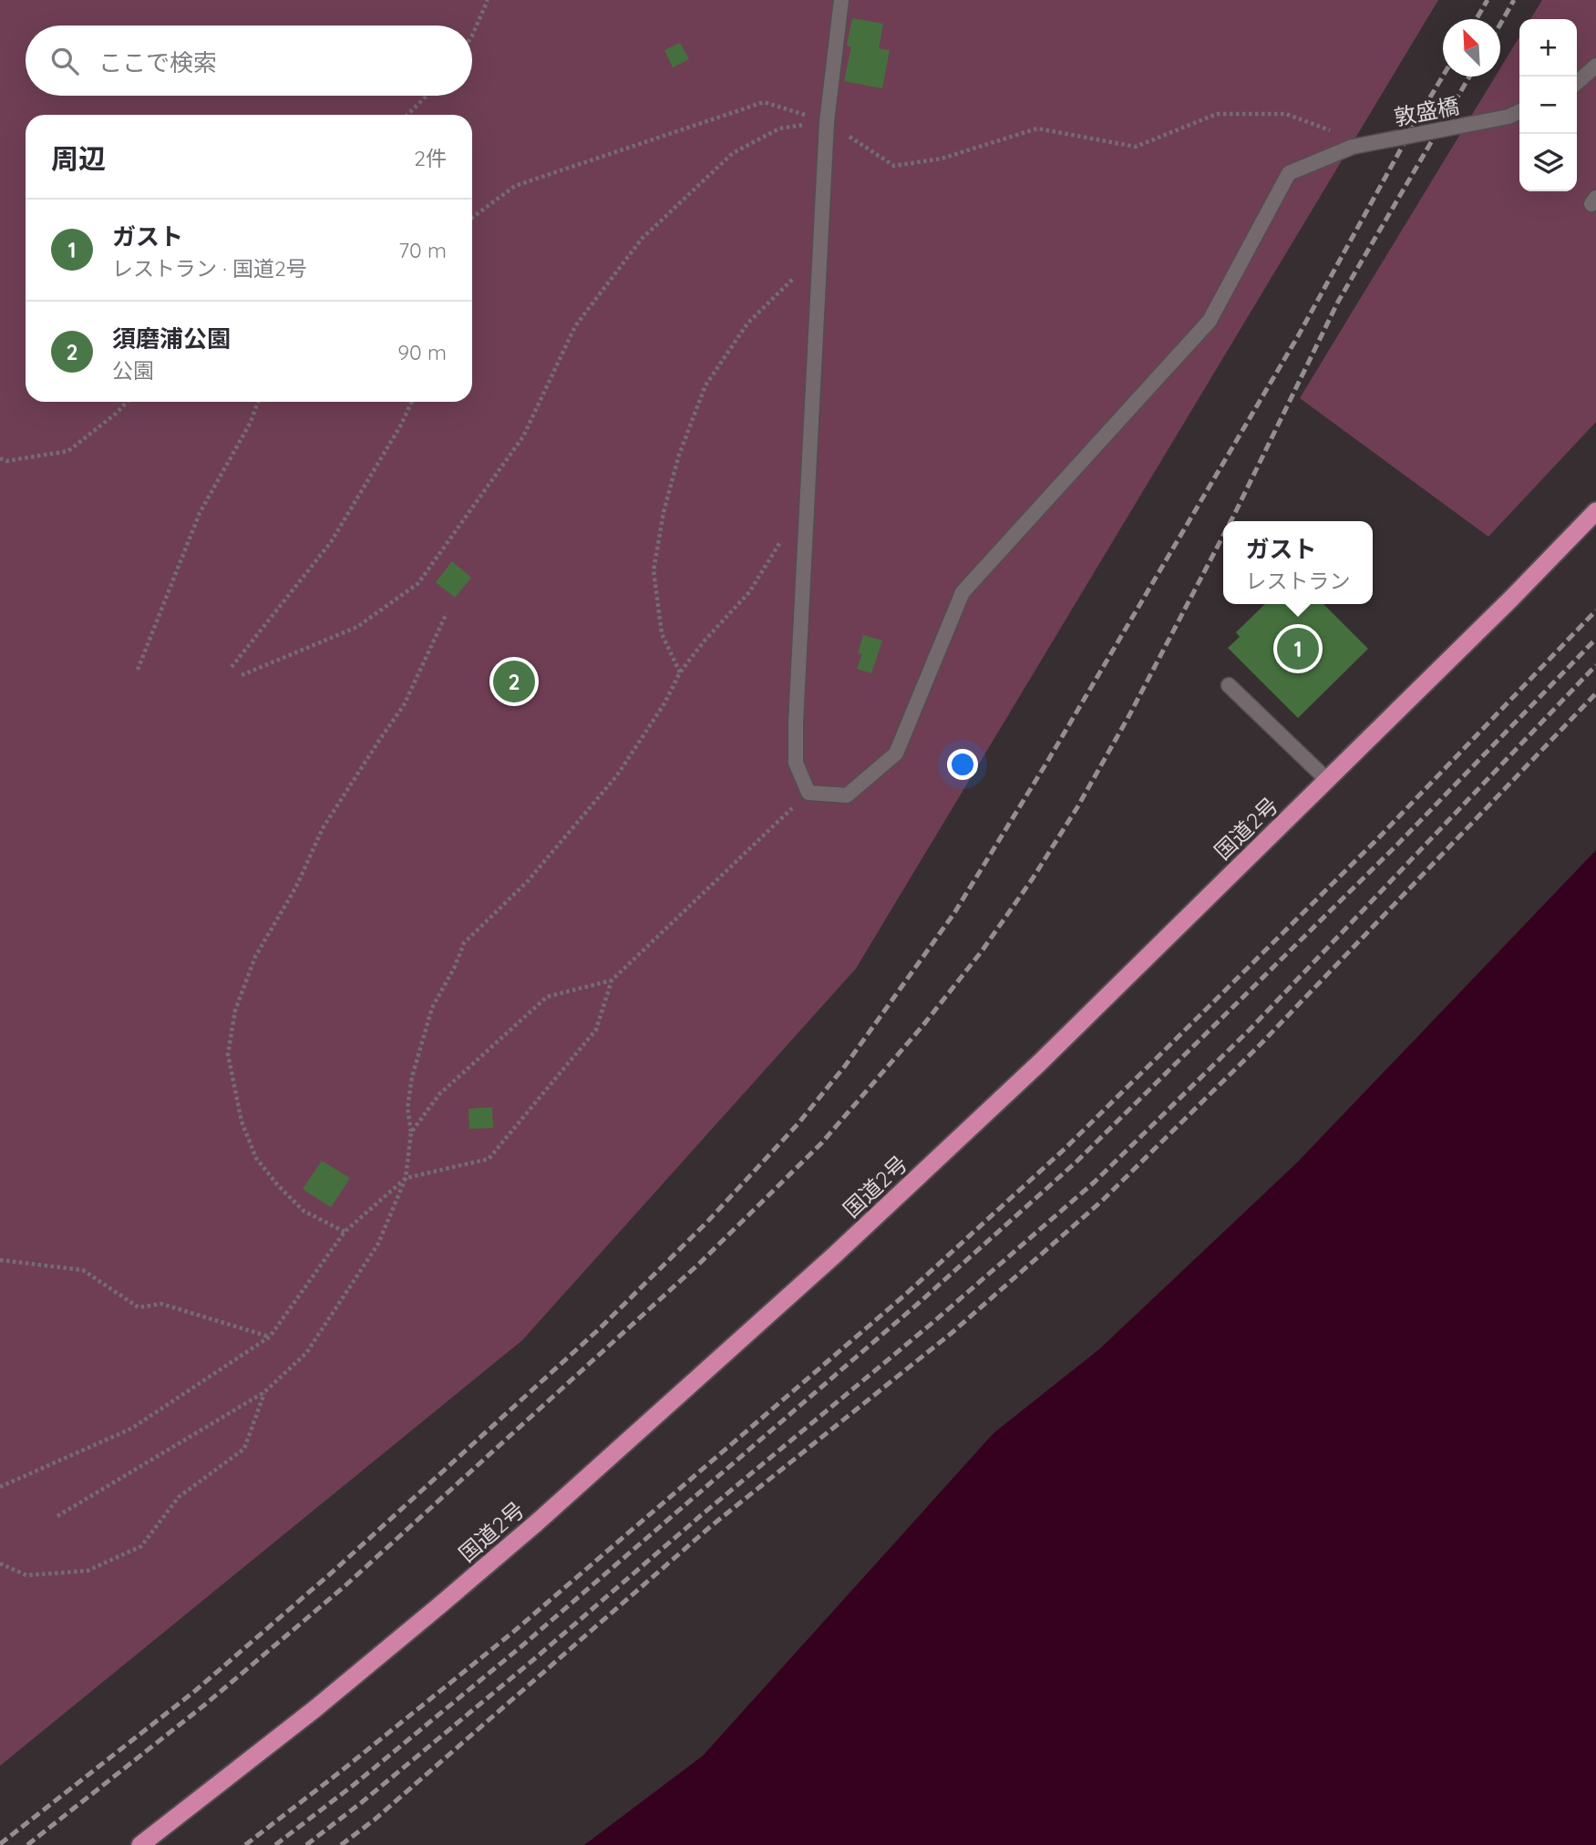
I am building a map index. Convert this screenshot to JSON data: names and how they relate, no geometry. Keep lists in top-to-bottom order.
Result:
{
  "streets": {
    "highway": ["国道2号"],
    "lane": ["敦盛橋"]
  },
  "north": "top left",
  "page": {
    "map_buttons": ["+", "−"],
    "search": "ここで検索",
    "heading": ["周辺", "2件"],
    "list": [
      {
        "mark": "1",
        "name": "ガスト",
        "note": "レストラン · 国道2号",
        "value": "70 m"
      },
      {
        "mark": "2",
        "name": "須磨浦公園",
        "note": "公園",
        "value": "90 m"
      }
    ],
    "popup": ["ガスト", "レストラン"],
    "pins": ["1", "2"]
  }
}
